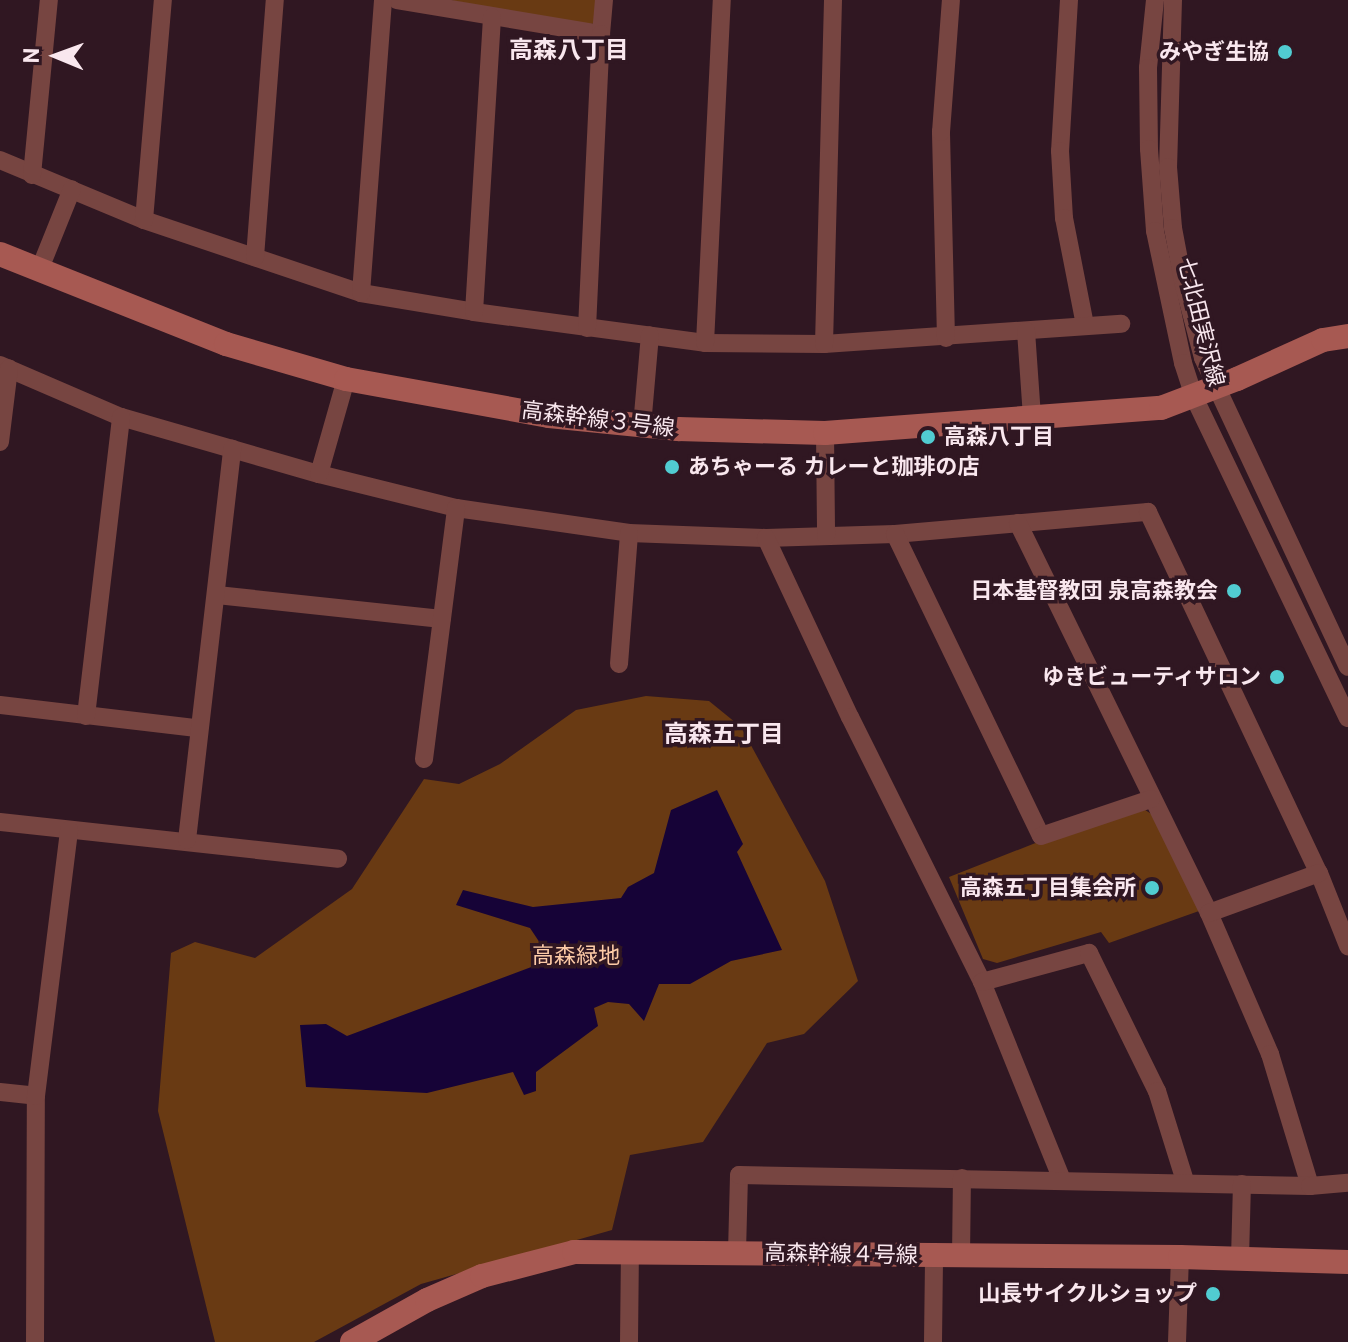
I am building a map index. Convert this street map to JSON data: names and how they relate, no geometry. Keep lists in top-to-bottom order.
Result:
{
  "streets": {
    "street": ["七北田実沢線", "高森幹線３号線", "高森幹線４号線"]
  },
  "crossings": [
    ["七北田実沢線", "高森幹線３号線"]
  ],
  "districts": ["高森八丁目", "高森五丁目"],
  "parks": ["高森緑地"],
  "places": [
    "みやぎ生協",
    "高森八丁目",
    "あちゃーる カレーと珈琲の店",
    "日本基督教団 泉高森教会",
    "ゆきビューティサロン",
    "高森五丁目集会所",
    "山長サイクルショップ"
  ],
  "north": "left"
}
